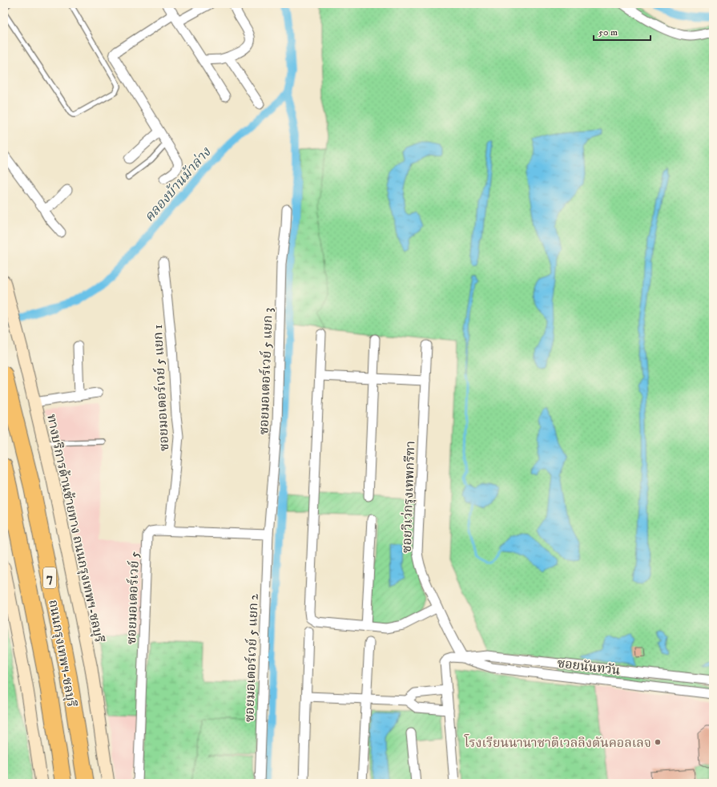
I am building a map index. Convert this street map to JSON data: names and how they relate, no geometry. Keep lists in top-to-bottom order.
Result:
{
  "streets": {
    "highway": ["7", "ถนนกรุงเทพฯ-ชลบุรี"],
    "main road": ["ทางบริการด้านซ้ายทาง ถนนกรุงเทพฯ-ชลบุรี"],
    "street": [
      "ซอยมอเตอร์เวย์ 5 แยก 3",
      "ซอยมอเตอร์เวย์ 5 แยก 1",
      "ซอยวิเว่กรุงเทพกรีฑา",
      "ซอยมอเตอร์เวย์ 5",
      "ซอยมอเตอร์เวย์ 5 แยก 2",
      "ซอยนันทวัน"
    ]
  },
  "crossings": [
    ["ซอยมอเตอร์เวย์ 5 แยก 3", "ซอยมอเตอร์เวย์ 5"],
    ["ซอยมอเตอร์เวย์ 5 แยก 3", "ซอยมอเตอร์เวย์ 5 แยก 2"],
    ["ซอยมอเตอร์เวย์ 5 แยก 1", "ซอยมอเตอร์เวย์ 5"],
    ["ซอยวิเว่กรุงเทพกรีฑา", "ซอยนันทวัน"],
    ["ซอยมอเตอร์เวย์ 5", "ซอยมอเตอร์เวย์ 5 แยก 2"]
  ],
  "water": ["คลองบ้านม้าล่าง"],
  "places": ["โรงเรียนนานาชาติเวลลิงตันคอลเลจ"],
  "scale_bar": "50 m"
}
